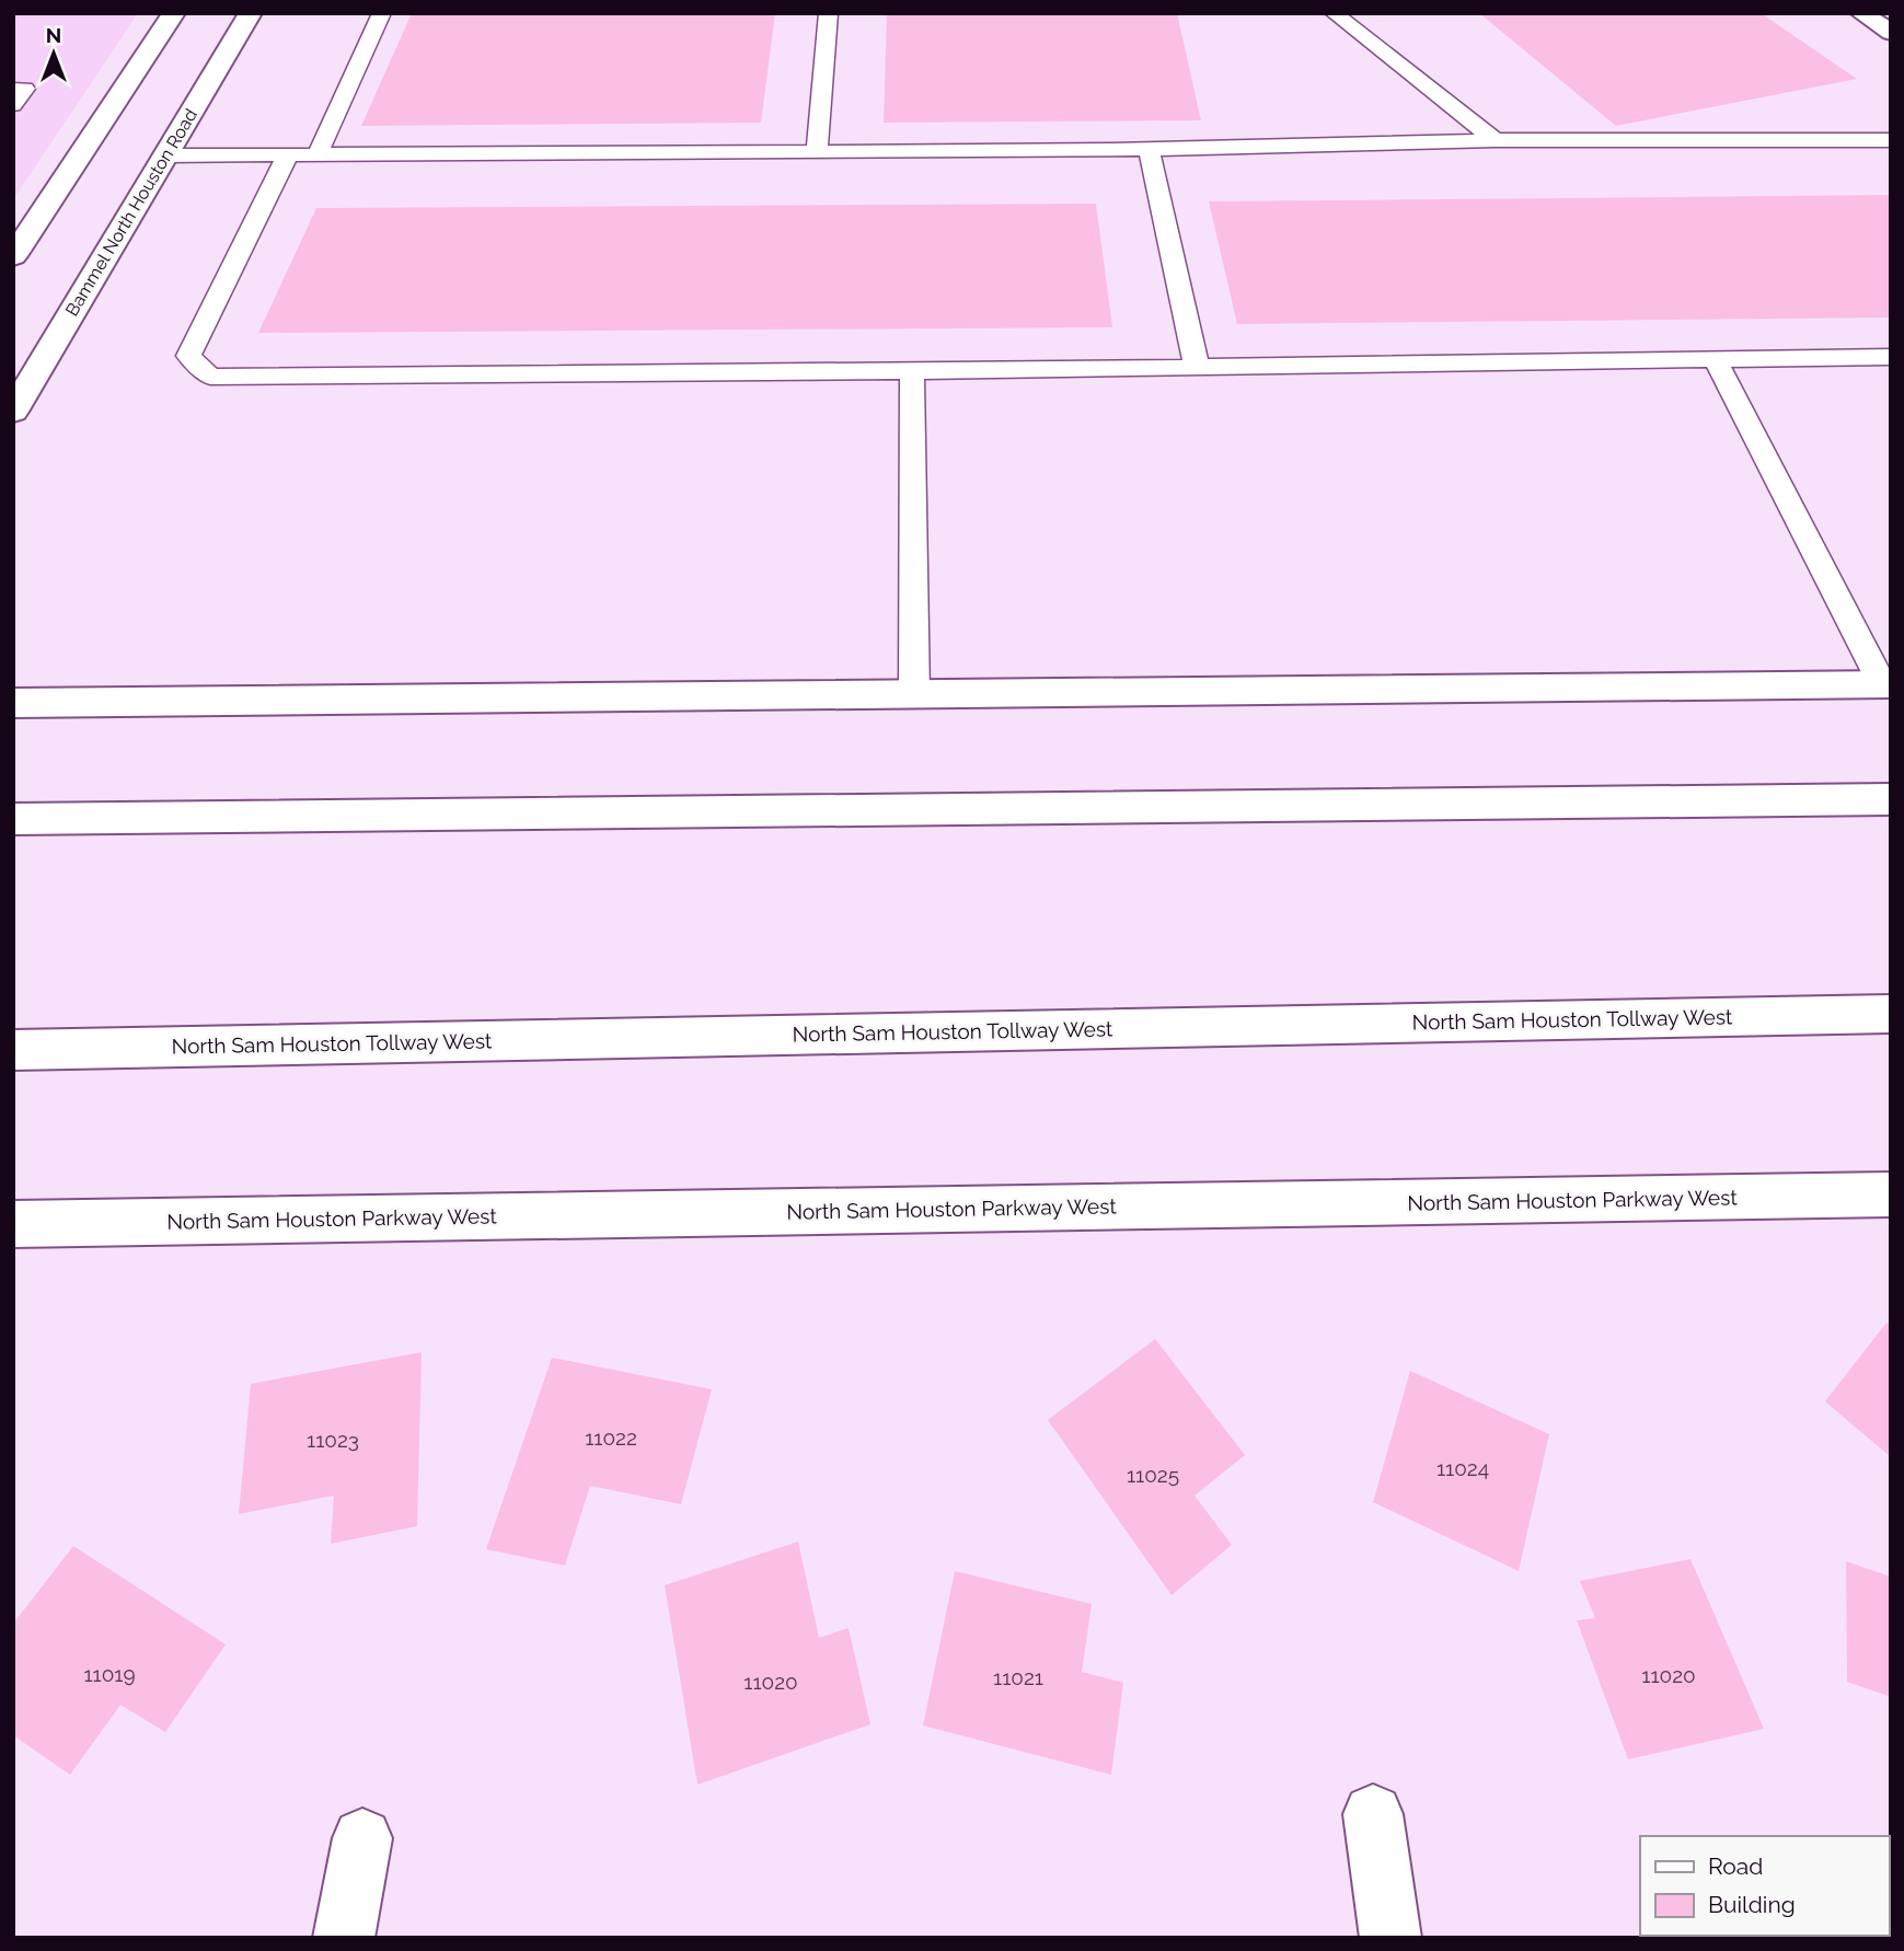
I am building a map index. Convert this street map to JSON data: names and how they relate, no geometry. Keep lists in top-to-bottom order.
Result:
{
  "streets": {
    "main road": ["Bammel North Houston Road", "North Sam Houston Tollway West", "North Sam Houston Parkway West"]
  },
  "house_numbers": [
    "11022",
    "11023",
    "11024",
    "11025",
    "11019",
    "11020",
    "11021",
    "11020"
  ],
  "legend": ["Road", "Building"],
  "north": "top"
}
